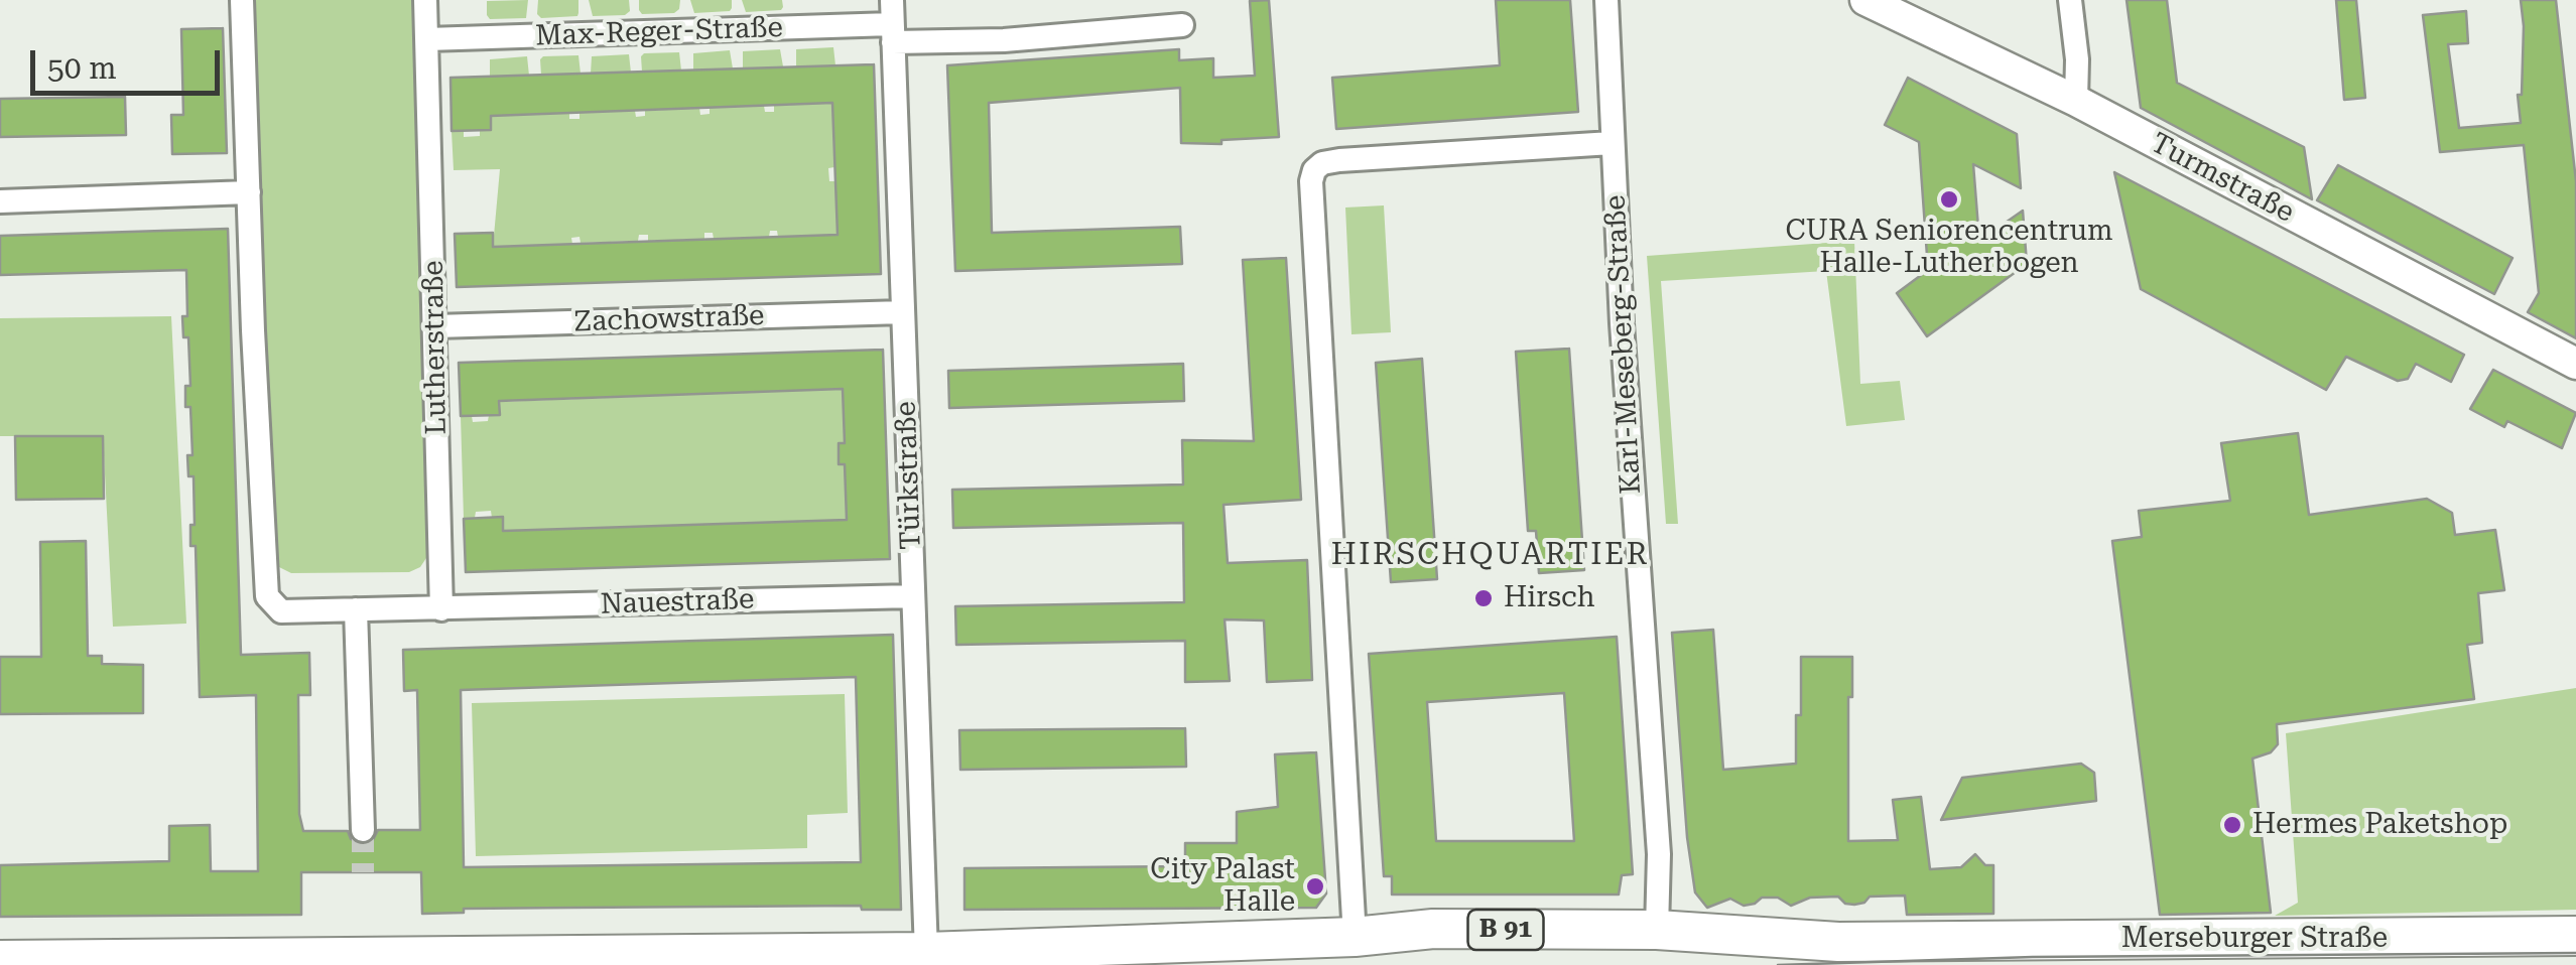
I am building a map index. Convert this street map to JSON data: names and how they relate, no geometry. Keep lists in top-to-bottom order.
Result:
{
  "streets": {
    "main road": ["B 91", "Merseburger Straße"],
    "street": [
      "Max-Reger-Straße",
      "Turmstraße",
      "Zachowstraße",
      "Karl-Meseberg-Straße",
      "Lutherstraße",
      "Türkstraße",
      "Nauestraße"
    ]
  },
  "crossings": [
    ["Max-Reger-Straße", "Lutherstraße"],
    ["Max-Reger-Straße", "Türkstraße"],
    ["Zachowstraße", "Lutherstraße"],
    ["Zachowstraße", "Türkstraße"],
    ["Karl-Meseberg-Straße", "Merseburger Straße"],
    ["Lutherstraße", "Nauestraße"],
    ["Türkstraße", "Nauestraße"],
    ["Türkstraße", "Merseburger Straße"]
  ],
  "districts": ["HIRSCHQUARTIER"],
  "places": [
    "CURA Seniorencentrum Halle-Lutherbogen",
    "Hirsch",
    "Hermes Paketshop",
    "City Palast Halle"
  ],
  "scale_bar": "50 m"
}
